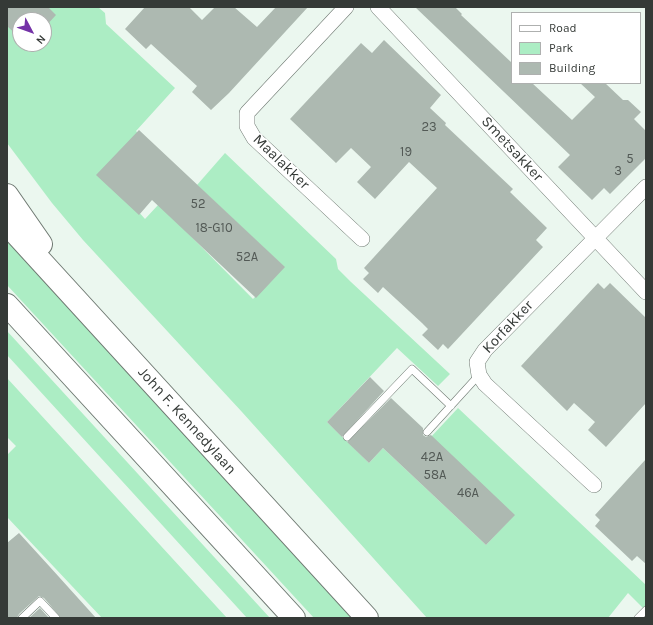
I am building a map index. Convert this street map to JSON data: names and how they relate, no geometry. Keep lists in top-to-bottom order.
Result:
{
  "streets": {
    "main road": ["John F. Kennedylaan"],
    "street": ["Smetsakker", "Maalakker", "Korfakker"]
  },
  "crossings": [
    ["Smetsakker", "Korfakker"]
  ],
  "house_numbers": [
    "23",
    "19",
    "5",
    "3",
    "52",
    "18-G10",
    "52A",
    "42A",
    "58A",
    "46A"
  ],
  "legend": ["Road", "Park", "Building"],
  "north": "bottom right"
}
